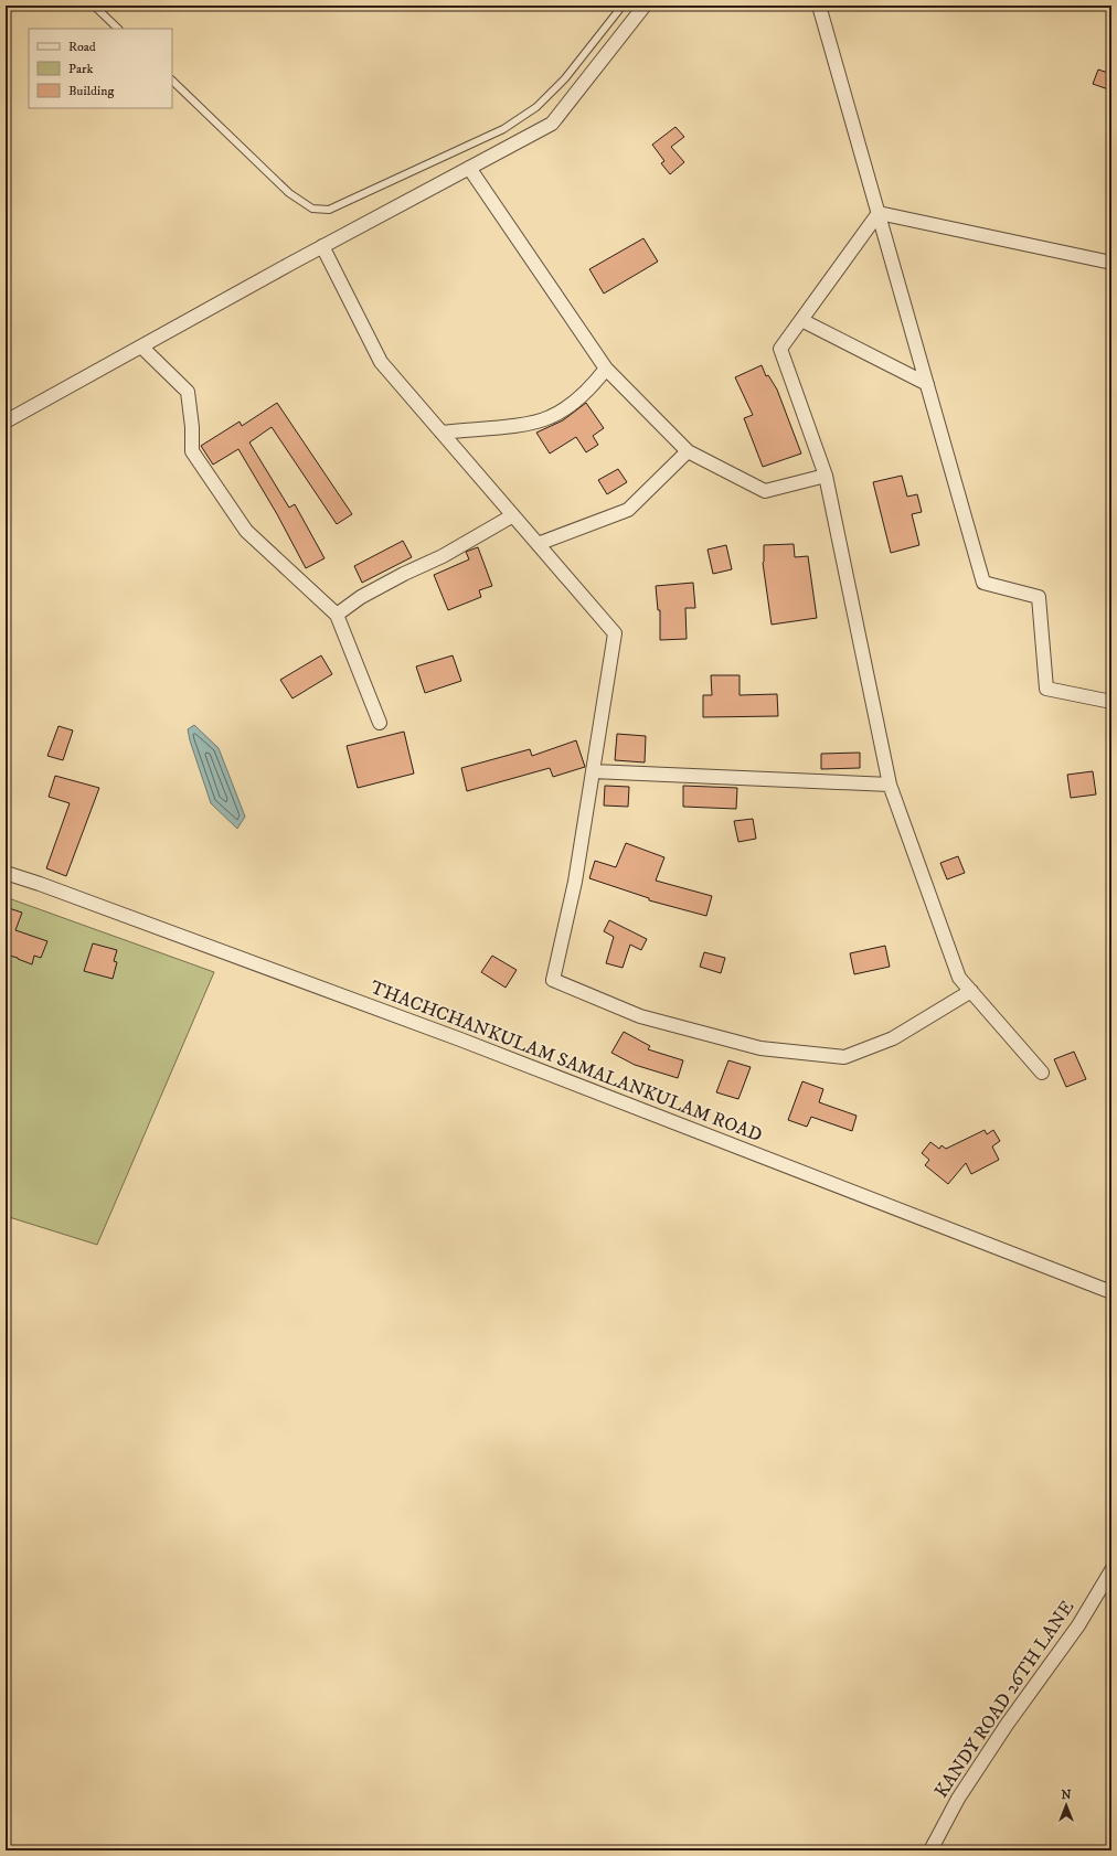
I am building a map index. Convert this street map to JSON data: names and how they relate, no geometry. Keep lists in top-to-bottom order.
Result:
{
  "streets": {
    "street": ["THACHCHANKULAM SAMALANKULAM ROAD", "KANDY ROAD 26TH LANE"]
  },
  "legend": ["Road", "Park", "Building"],
  "north": "top"
}
